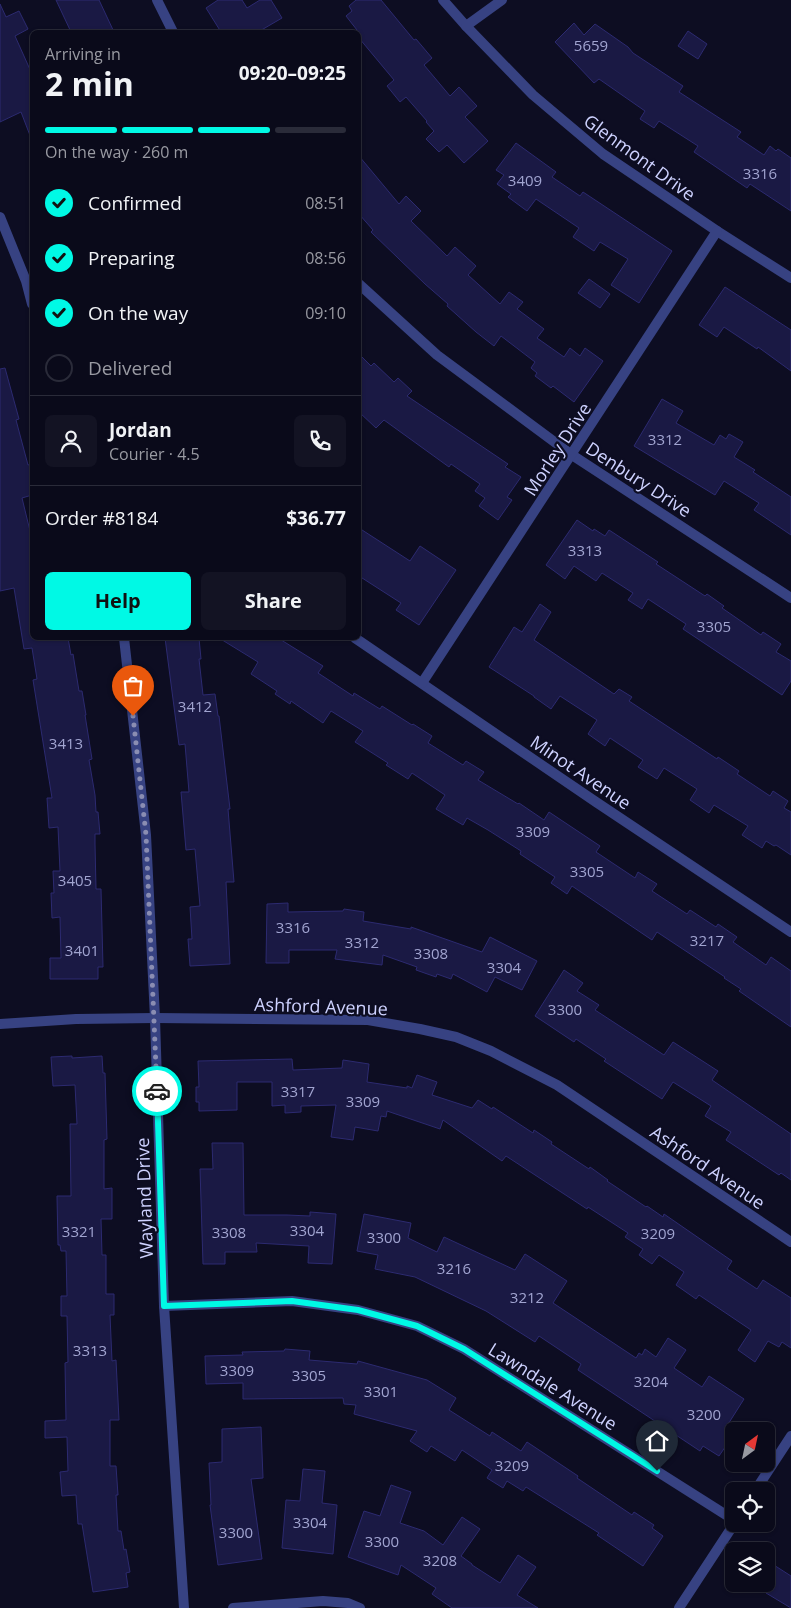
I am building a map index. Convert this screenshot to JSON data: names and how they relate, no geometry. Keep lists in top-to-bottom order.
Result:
{
  "streets": {
    "street": [
      "Glenmont Drive",
      "Morley Drive",
      "Denbury Drive",
      "Minot Avenue",
      "Ashford Avenue",
      "Wayland Drive",
      "Lawndale Avenue"
    ]
  },
  "crossings": [
    ["Glenmont Drive", "Morley Drive"],
    ["Morley Drive", "Denbury Drive"],
    ["Morley Drive", "Minot Avenue"],
    ["Ashford Avenue", "Wayland Drive"],
    ["Wayland Drive", "Lawndale Avenue"]
  ],
  "house_numbers": [
    "5659",
    "3316",
    "3409",
    "3312",
    "3313",
    "3305",
    "3412",
    "3413",
    "3309",
    "3305",
    "3405",
    "3316",
    "3217",
    "3312",
    "3401",
    "3308",
    "3304",
    "3300",
    "3317",
    "3309",
    "3304",
    "3321",
    "3308",
    "3209",
    "3300",
    "3216",
    "3212",
    "3313",
    "3309",
    "3305",
    "3204",
    "3301",
    "3200",
    "3209",
    "3304",
    "3300",
    "3300",
    "3208"
  ],
  "north": "top right",
  "page": {
    "heading": ["2 min", "Arriving in", "09:20–09:25"],
    "panel": [
      "Jordan",
      "Courier · 4.5",
      "Order #8184",
      "$36.77"
    ],
    "bar": "On the way · 260 m",
    "list": [
      ["Confirmed", "08:51"],
      ["Preparing", "08:56"],
      ["On the way", "09:10"],
      "Delivered"
    ],
    "buttons": ["Help", "Share"]
  }
}
